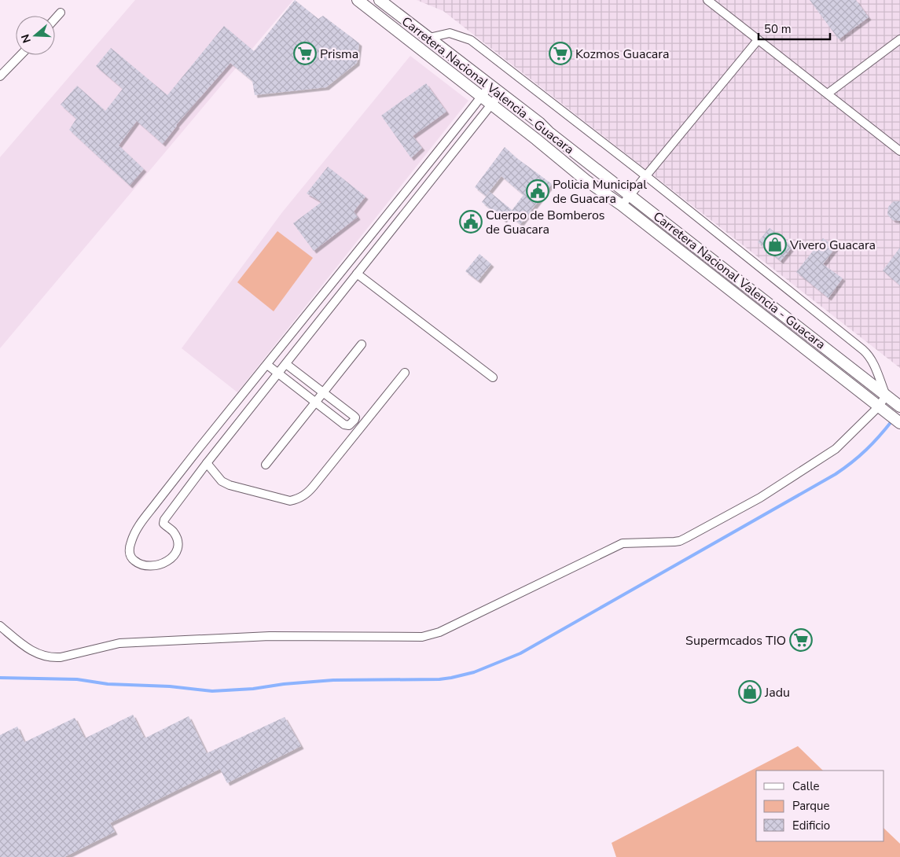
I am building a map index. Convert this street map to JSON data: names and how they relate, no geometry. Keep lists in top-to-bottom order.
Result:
{
  "streets": {
    "main road": ["Carretera Nacional Valencia - Guacara"]
  },
  "places": {
    "supermarket": ["Prisma", "Kozmos Guacara", "Supermcados TIO"],
    "public building": ["Policia Municipal de Guacara", "Cuerpo de Bomberos de Guacara"],
    "shop": ["Vivero Guacara", "Jadu"]
  },
  "legend": ["Calle", "Parque", "Edificio"],
  "scale_bar": "50 m",
  "north": "left"
}
